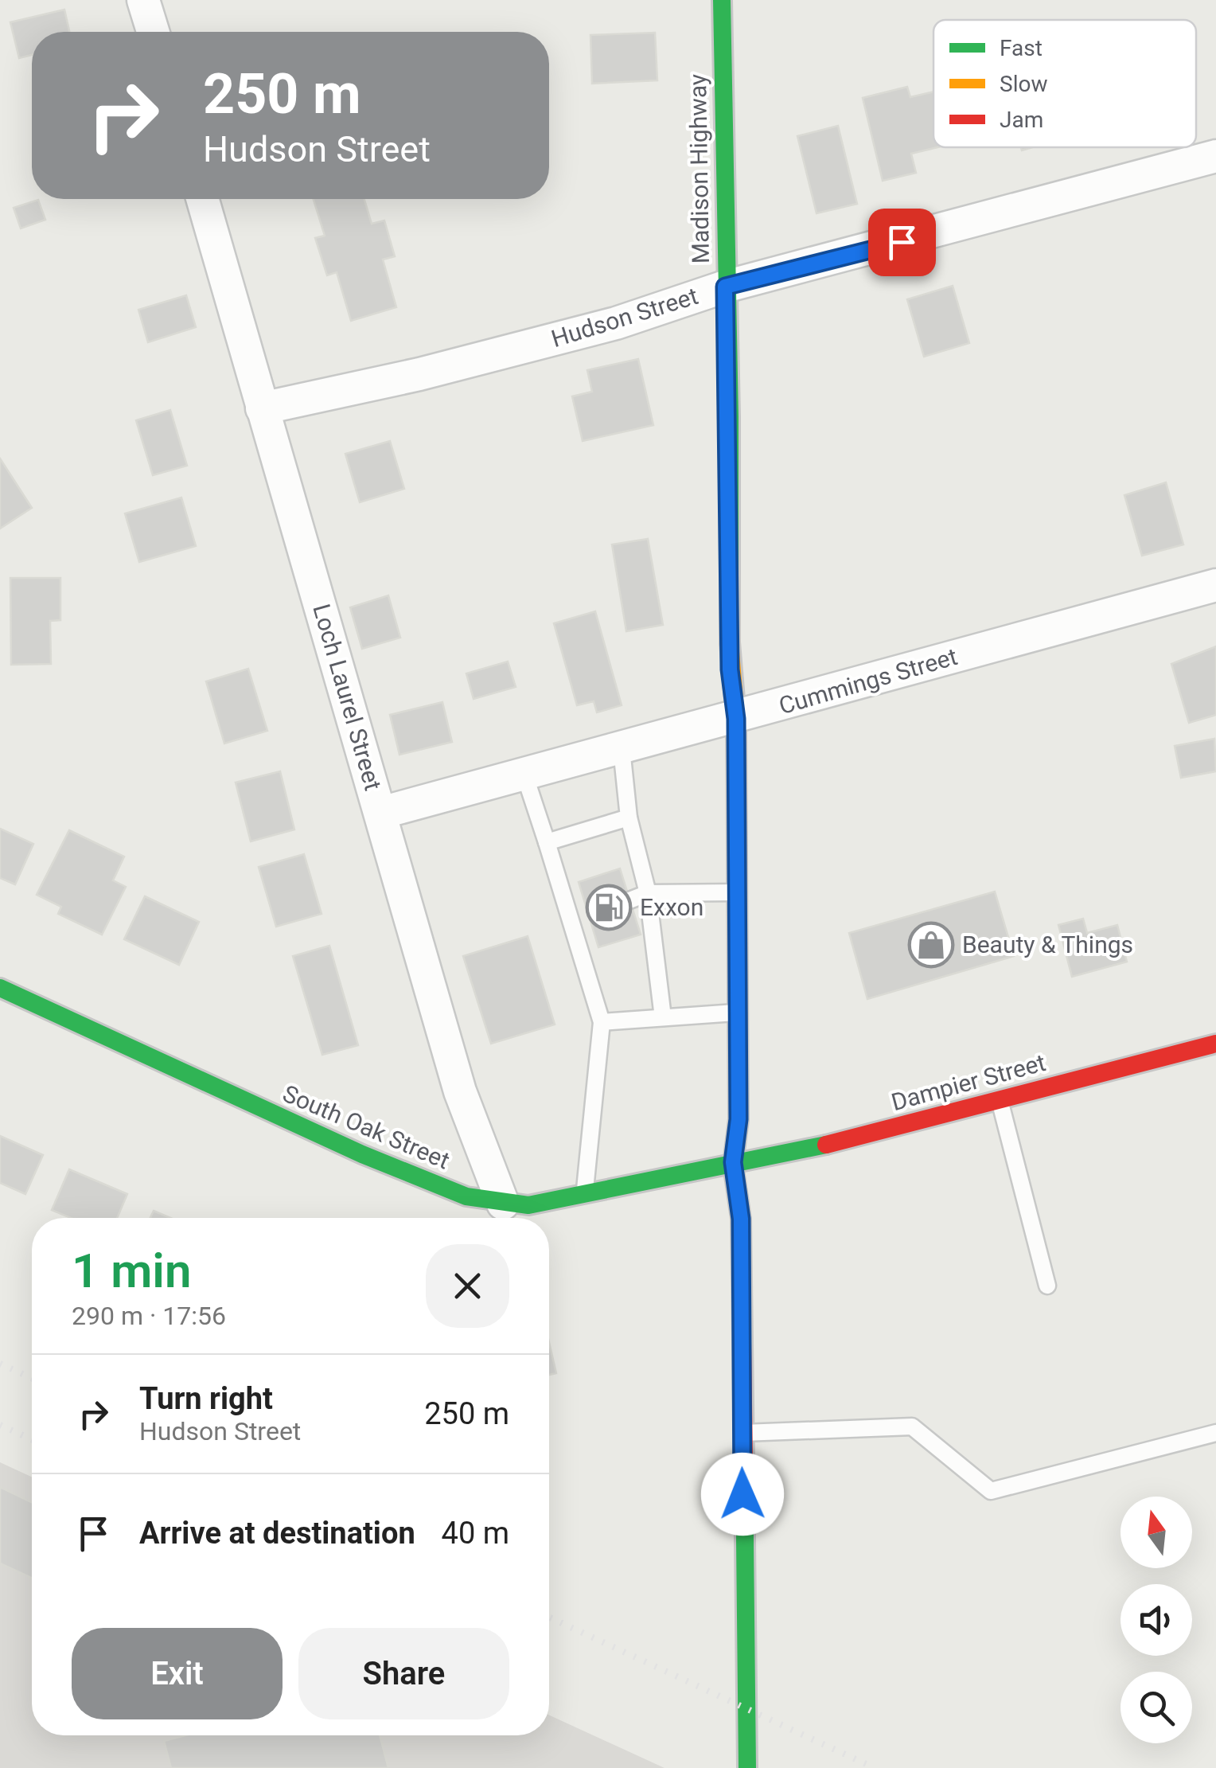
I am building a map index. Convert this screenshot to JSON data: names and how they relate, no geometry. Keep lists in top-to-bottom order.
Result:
{
  "streets": {
    "main road": ["Madison Highway", "Dampier Street", "South Oak Street"],
    "street": ["Hudson Street", "Cummings Street", "Loch Laurel Street"]
  },
  "crossings": [
    ["Madison Highway", "Hudson Street"],
    ["Madison Highway", "Cummings Street"],
    ["Madison Highway", "Dampier Street"],
    ["Madison Highway", "South Oak Street"],
    ["Hudson Street", "Loch Laurel Street"],
    ["Cummings Street", "Loch Laurel Street"],
    ["Loch Laurel Street", "South Oak Street"],
    ["Dampier Street", "South Oak Street"]
  ],
  "places": {
    "fuel station": ["Exxon"],
    "shop": ["Beauty & Things"]
  },
  "legend": ["Fast", "Slow", "Jam"],
  "north": "top",
  "page": {
    "turn": ["250 m", "Hudson Street"],
    "heading": ["1 min", "290 m · 17:56"],
    "list": [
      {
        "name": "Turn right",
        "note": "Hudson Street",
        "value": "250 m"
      },
      {
        "name": "Arrive at destination",
        "value": "40 m"
      }
    ],
    "buttons": ["Exit", "Share"]
  }
}
